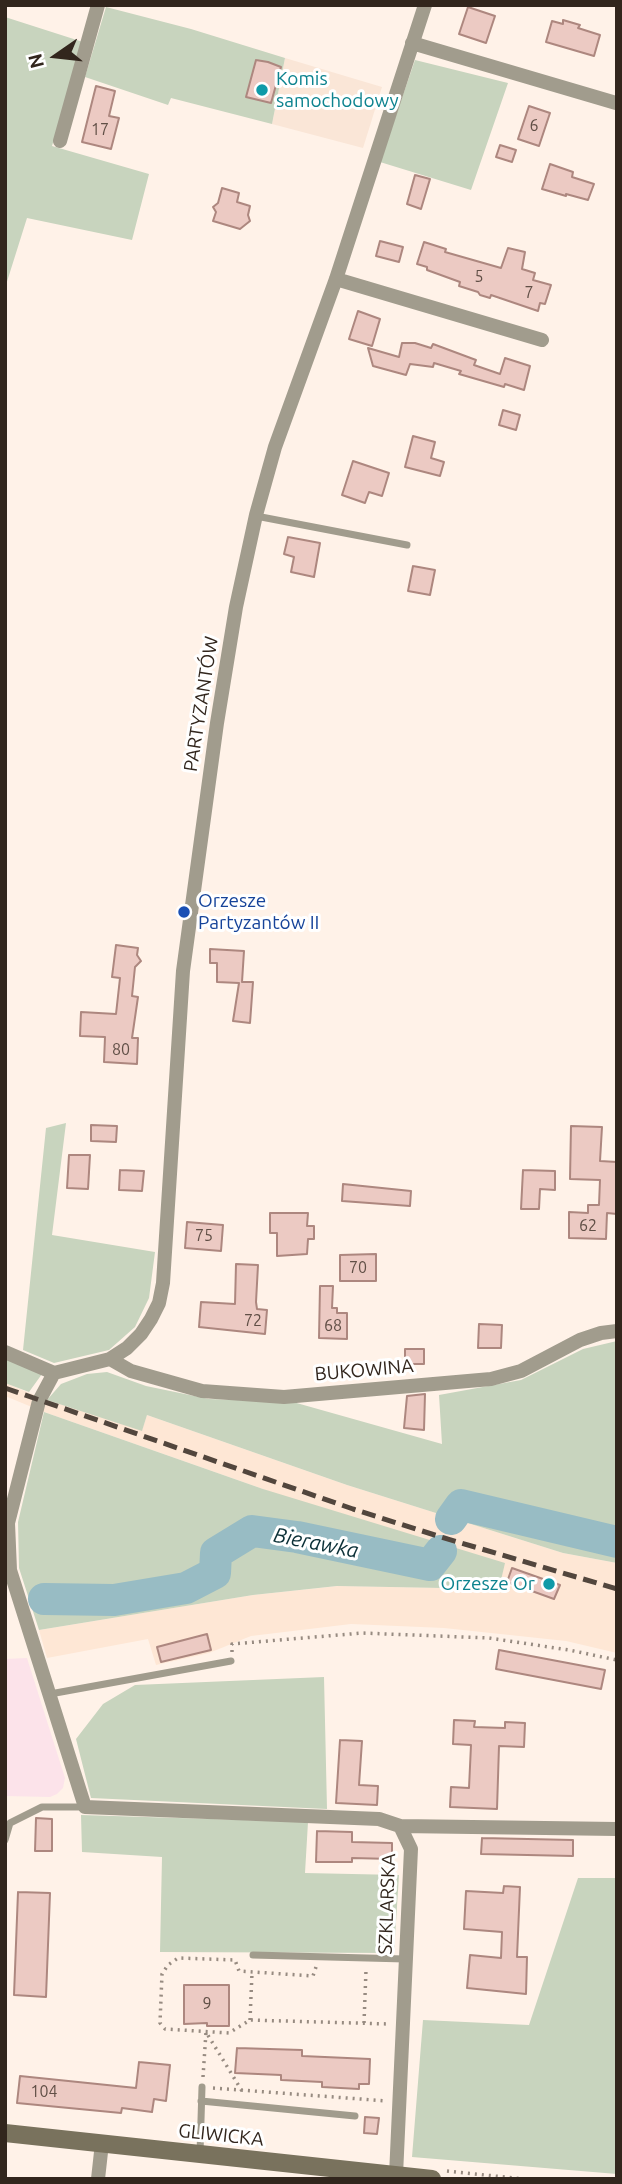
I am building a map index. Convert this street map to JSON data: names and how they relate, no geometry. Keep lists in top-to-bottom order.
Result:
{
  "streets": {
    "main road": ["GLIWICKA"],
    "street": ["PARTYZANTÓW", "BUKOWINA", "SZKLARSKA"]
  },
  "crossings": [
    ["PARTYZANTÓW", "BUKOWINA"],
    ["SZKLARSKA", "GLIWICKA"]
  ],
  "water": ["Bierawka"],
  "places": ["Komis samochodowy", "Orzesze Partyzantów II", "Orzesze Or"],
  "house_numbers": [
    "6",
    "17",
    "5",
    "7",
    "80",
    "62",
    "75",
    "70",
    "72",
    "68",
    "9",
    "104"
  ],
  "north": "left"
}
